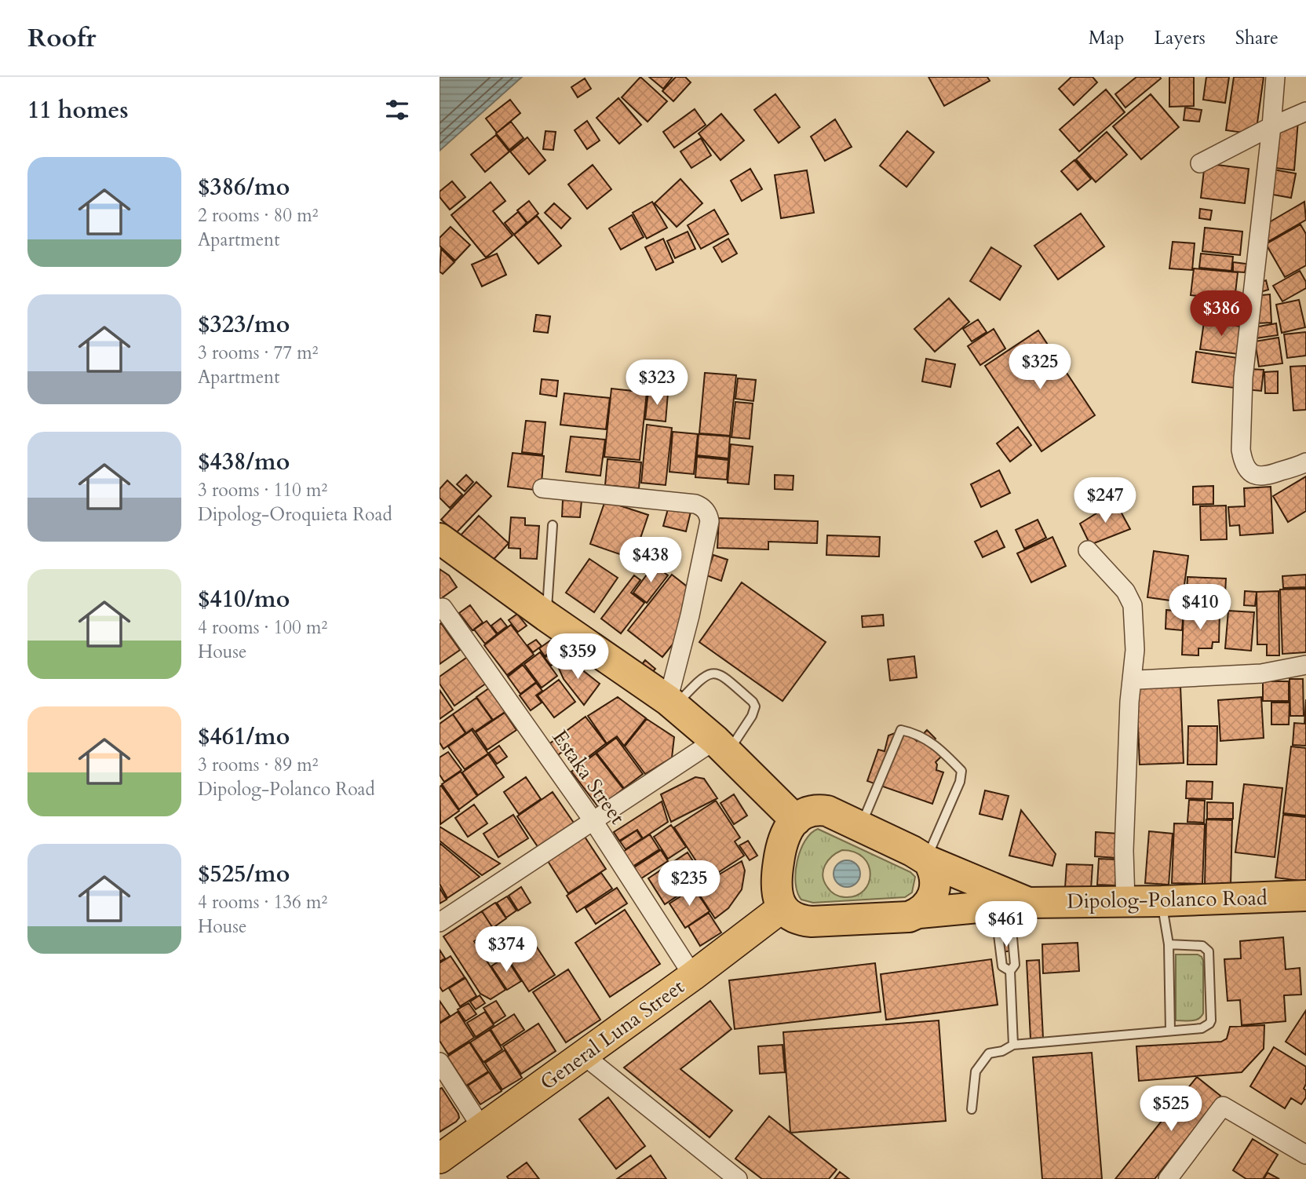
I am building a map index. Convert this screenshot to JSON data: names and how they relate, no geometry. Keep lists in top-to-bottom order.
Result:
{
  "streets": {
    "highway": ["Dipolog-Polanco Road"],
    "main road": ["General Luna Street"],
    "street": ["Estaka Street"]
  },
  "crossings": [
    ["Estaka Street", "General Luna Street"],
    ["Dipolog-Polanco Road", "General Luna Street"]
  ],
  "page": {
    "header": "Roofr",
    "nav": ["Map", "Layers", "Share"],
    "heading": "11 homes",
    "list": [
      {
        "name": "$386/mo",
        "note": "2 rooms · 80 m² · Apartment"
      },
      {
        "name": "$323/mo",
        "note": "3 rooms · 77 m² · Apartment"
      },
      {
        "name": "$438/mo",
        "note": "3 rooms · 110 m² · Dipolog-Oroquieta Road"
      },
      {
        "name": "$410/mo",
        "note": "4 rooms · 100 m² · House"
      },
      {
        "name": "$461/mo",
        "note": "3 rooms · 89 m² · Dipolog-Polanco Road"
      },
      {
        "name": "$525/mo",
        "note": "4 rooms · 136 m² · House"
      }
    ],
    "price": [
      "$386",
      "$325",
      "$323",
      "$247",
      "$438",
      "$410",
      "$359",
      "$235",
      "$461",
      "$374",
      "$525"
    ]
  }
}
